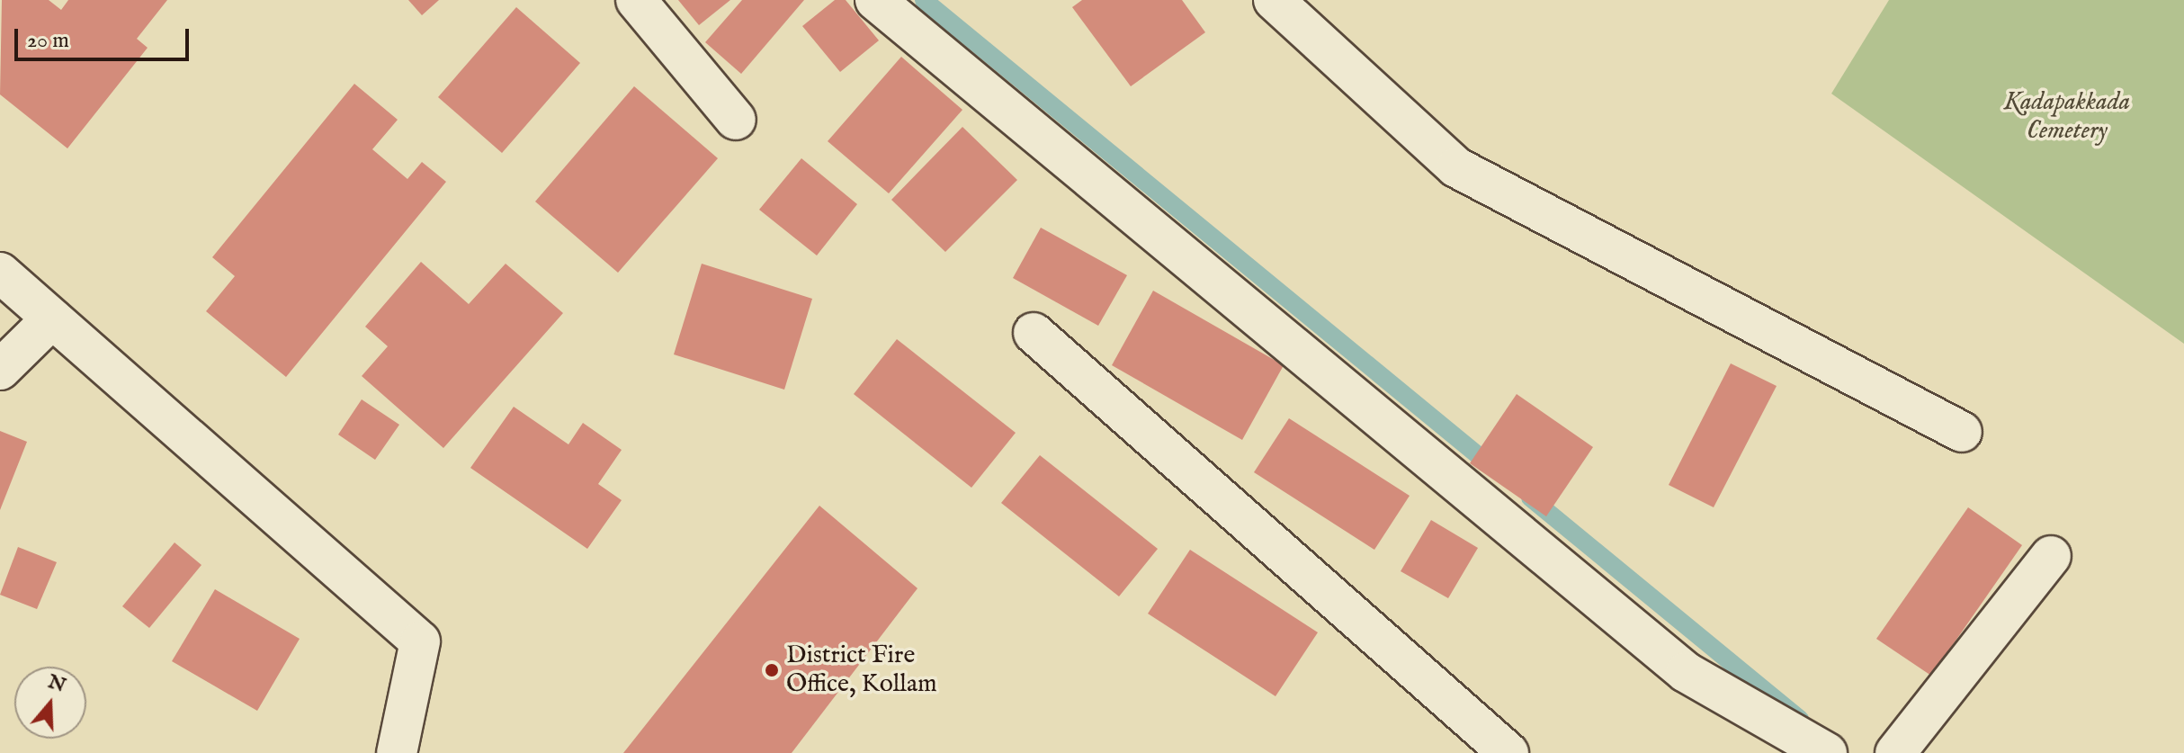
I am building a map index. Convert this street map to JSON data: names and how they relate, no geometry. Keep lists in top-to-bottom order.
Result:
{
  "parks": ["Kadapakkada Cemetery"],
  "places": ["District Fire Office, Kollam"],
  "scale_bar": "20 m",
  "north": "top"
}
